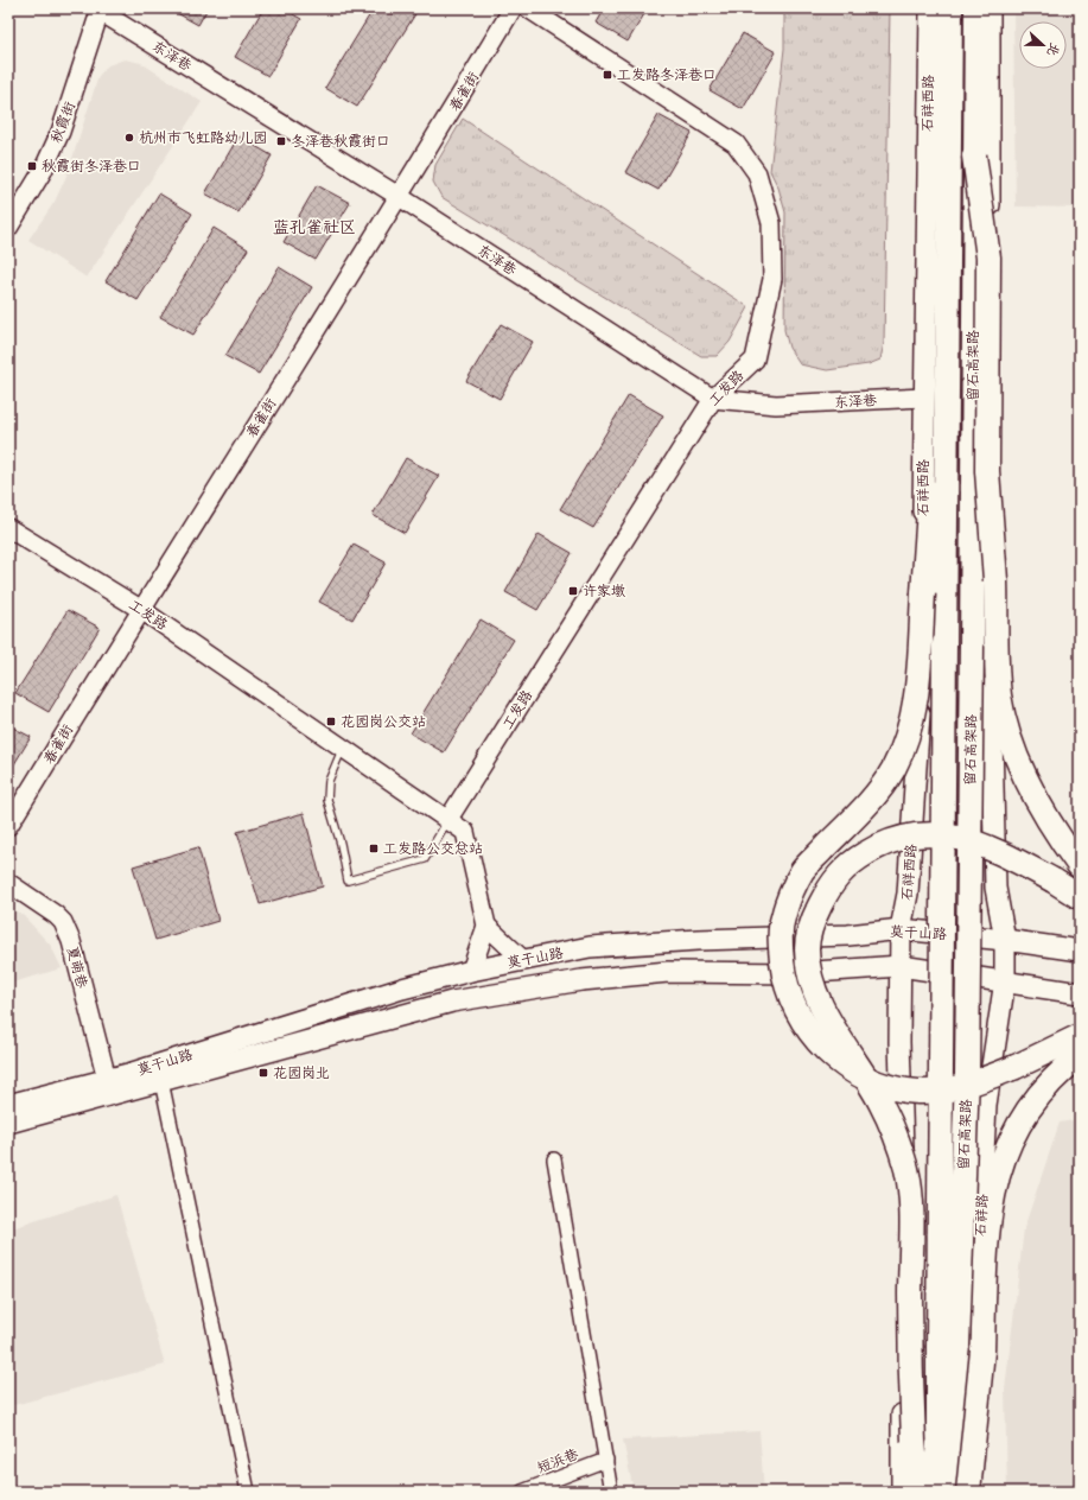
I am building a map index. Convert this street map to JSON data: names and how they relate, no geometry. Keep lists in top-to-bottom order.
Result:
{
  "streets": {
    "highway": ["留石高架路"],
    "main road": ["石祥西路", "莫干山路", "石祥路"],
    "street": [
      "东泽巷",
      "春雀街",
      "秋霞街",
      "工发路",
      "夏萌巷",
      "短浜巷"
    ]
  },
  "crossings": [
    ["东泽巷", "春雀街"],
    ["东泽巷", "石祥西路"],
    ["东泽巷", "秋霞街"],
    ["东泽巷", "工发路"],
    ["春雀街", "工发路"],
    ["石祥西路", "莫干山路"],
    ["莫干山路", "夏萌巷"],
    ["莫干山路", "石祥路"]
  ],
  "districts": ["蓝孔雀社区"],
  "places": {
    "transit": [
      "工发路冬泽巷口",
      "冬泽巷秋霞街口",
      "秋霞街冬泽巷口",
      "许家墩",
      "花园岗公交站",
      "工发路公交总站",
      "花园岗北"
    ],
    "other": ["杭州市飞虹路幼儿园"]
  },
  "north": "right"
}
